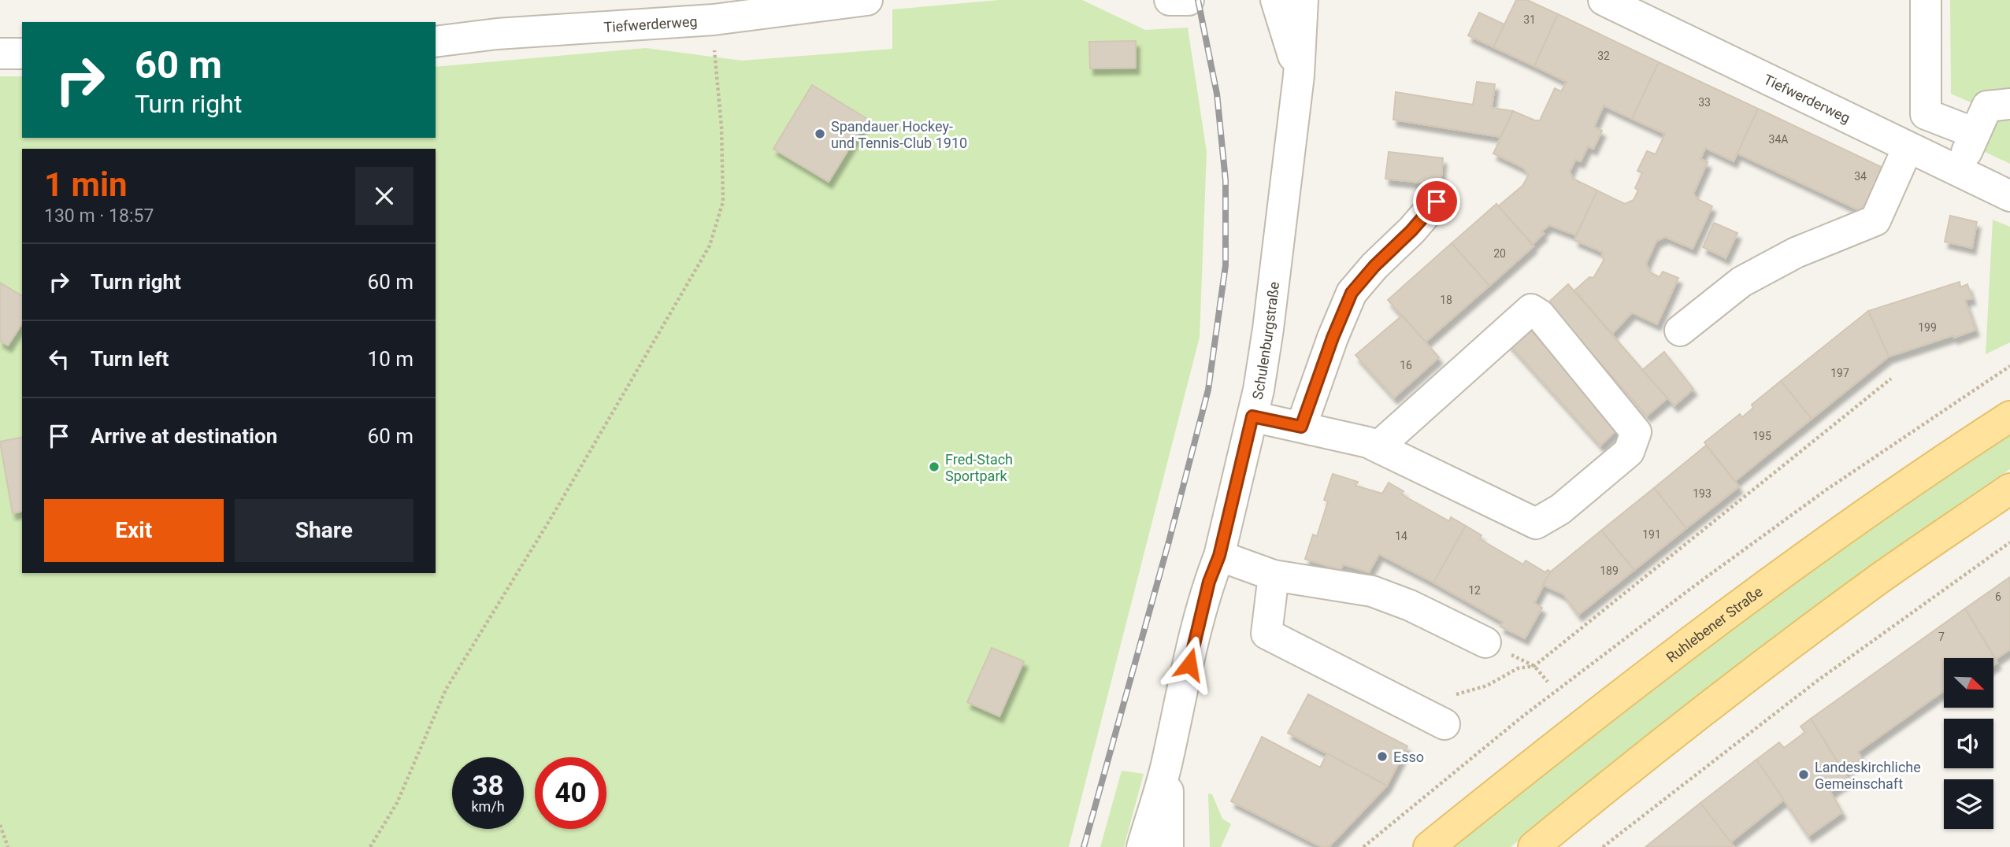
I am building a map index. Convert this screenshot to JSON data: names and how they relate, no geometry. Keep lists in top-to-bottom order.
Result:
{
  "streets": {
    "main road": ["Ruhlebener Straße"],
    "street": ["Tiefwerderweg", "Schulenburgstraße"]
  },
  "places": [
    "Spandauer Hockey- und Tennis-Club 1910",
    "Fred-Stach Sportpark",
    "Esso",
    "Landeskirchliche Gemeinschaft"
  ],
  "house_numbers": [
    "31",
    "32",
    "33",
    "34A",
    "34",
    "20",
    "18",
    "199",
    "16",
    "197",
    "195",
    "193",
    "191",
    "14",
    "189",
    "12",
    "6",
    "7"
  ],
  "north": "bottom right",
  "page": {
    "turn": ["60 m", "Turn right"],
    "heading": ["1 min", "130 m · 18:57"],
    "list": [
      {
        "name": "Turn right",
        "value": "60 m"
      },
      {
        "name": "Turn left",
        "value": "10 m"
      },
      {
        "name": "Arrive at destination",
        "value": "60 m"
      }
    ],
    "buttons": ["Exit", "Share"],
    "speed": "38 km/h",
    "limit": "40"
  }
}
